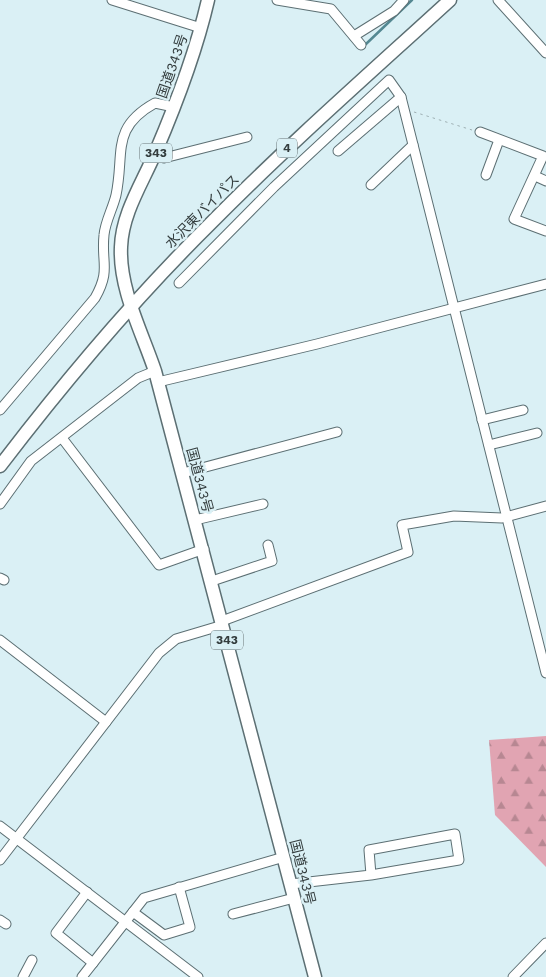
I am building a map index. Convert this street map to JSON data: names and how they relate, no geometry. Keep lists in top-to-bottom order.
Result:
{
  "streets": {
    "highway": [
      "国道343号",
      "4",
      "343",
      "水沢東バイパス"
    ]
  },
  "crossings": [
    ["国道343号", "水沢東バイパス"]
  ]
}
